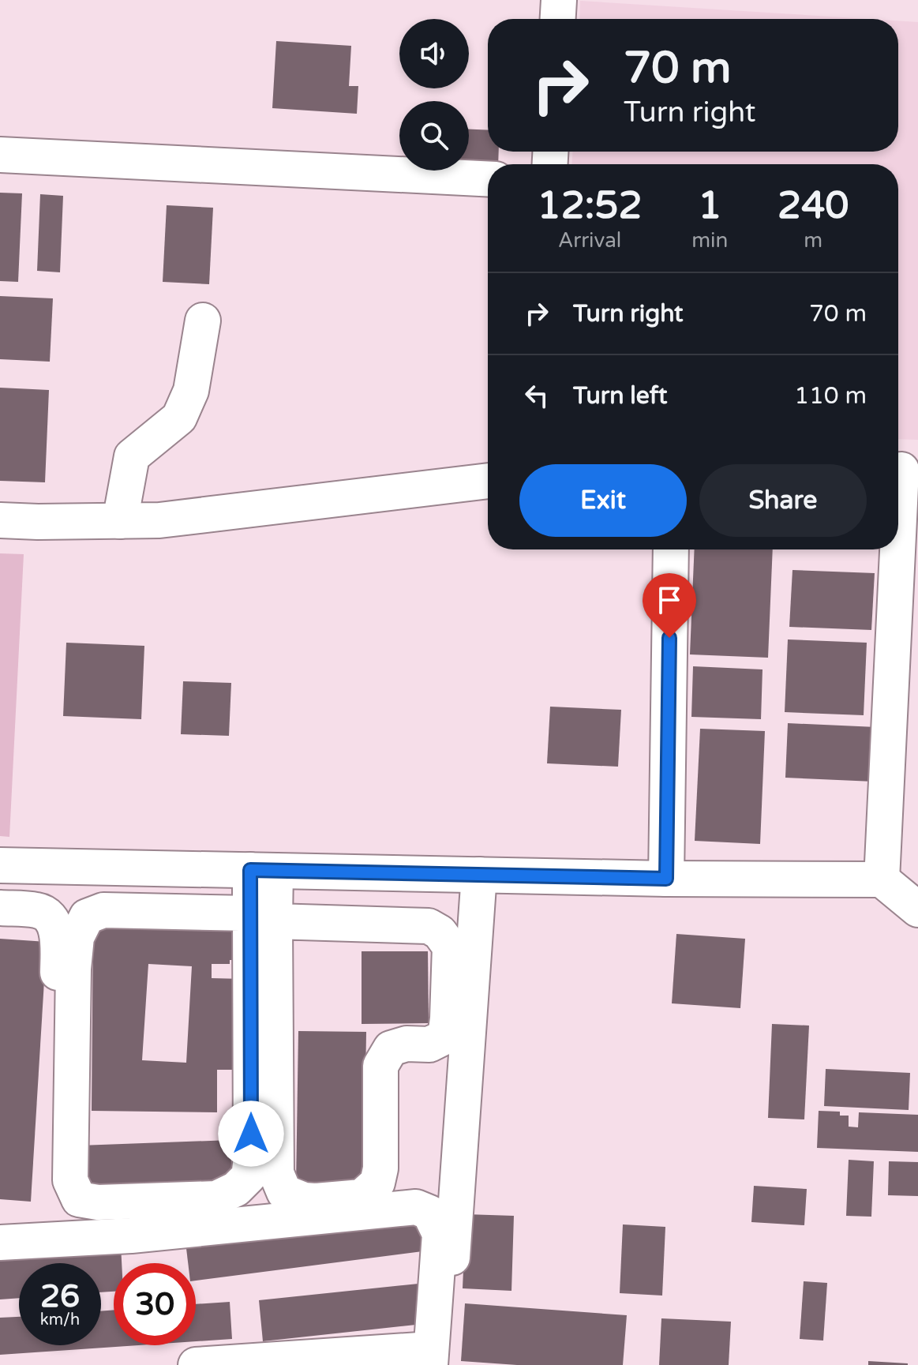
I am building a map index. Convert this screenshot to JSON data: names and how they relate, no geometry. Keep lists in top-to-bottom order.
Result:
{
  "page": {
    "turn": ["70 m", "Turn right"],
    "eta": [
      "12:52",
      "Arrival",
      "1",
      "min",
      "240",
      "m"
    ],
    "list": [
      {
        "name": "Turn right",
        "value": "70 m"
      },
      {
        "name": "Turn left",
        "value": "110 m"
      }
    ],
    "buttons": ["Exit", "Share"],
    "speed": "26 km/h",
    "limit": "30"
  }
}
